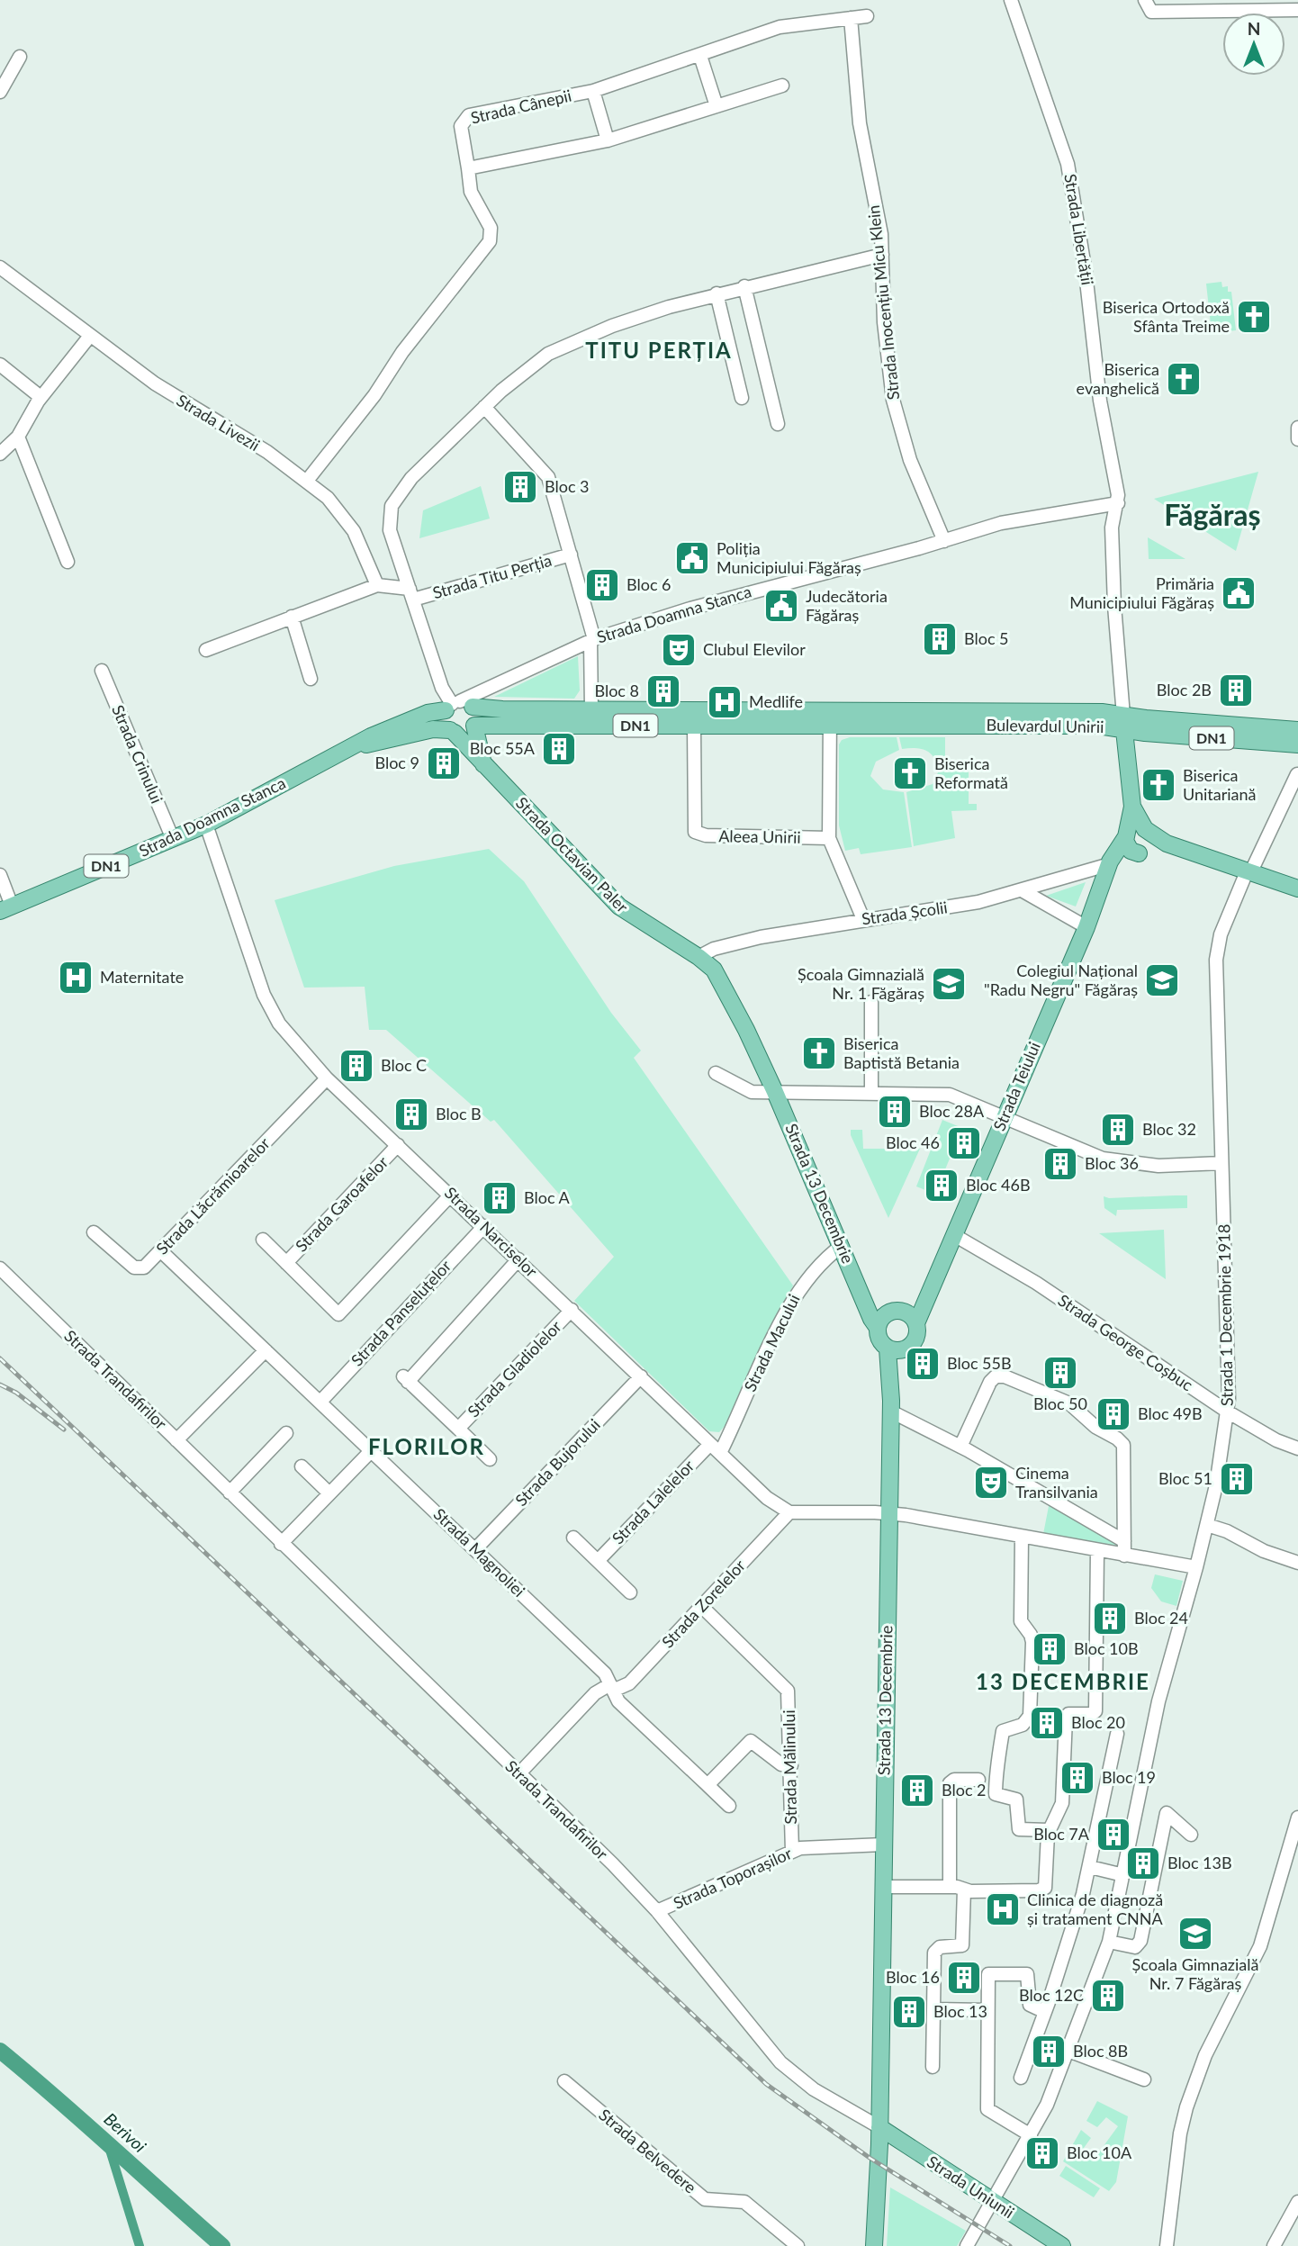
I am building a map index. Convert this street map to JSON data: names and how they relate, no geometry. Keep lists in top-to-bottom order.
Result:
{
  "streets": {
    "main road": [
      "Strada Doamna Stanca",
      "DN1",
      "Bulevardul Unirii",
      "Strada Octavian Paler",
      "Strada Școlii",
      "Strada Teiului",
      "Strada 13 Decembrie",
      "Strada Uniunii"
    ],
    "street": [
      "Strada Cânepii",
      "Strada Libertății",
      "Strada Inocențiu Micu Klein",
      "Strada Livezii",
      "Strada Titu Perția",
      "Strada Crinului",
      "Aleea Unirii",
      "Strada Lăcrămioarelor",
      "Strada Garoafelor",
      "Strada Narciselor",
      "Strada Panseluțelor",
      "Strada 1 Decembrie 1918",
      "Strada Macului",
      "Strada George Coșbuc",
      "Strada Gladiolelor",
      "Strada Trandafirilor",
      "Strada Bujorului",
      "Strada Lalelelor",
      "Strada Magnoliei",
      "Strada Zorelelor",
      "Strada Mălinului",
      "Strada Toporașilor",
      "Strada Belvedere"
    ]
  },
  "crossings": [
    ["Strada Cânepii", "Strada Inocențiu Micu Klein"],
    ["Strada Libertății", "Strada Doamna Stanca"],
    ["Strada Inocențiu Micu Klein", "Strada Titu Perția"],
    ["Strada Inocențiu Micu Klein", "Strada Doamna Stanca"],
    ["Strada Titu Perția", "Strada Doamna Stanca"],
    ["Strada Titu Perția", "DN1"],
    ["Strada Titu Perția", "Bulevardul Unirii"],
    ["Strada Titu Perția", "Strada Octavian Paler"],
    ["Strada Doamna Stanca", "DN1"],
    ["Strada Doamna Stanca", "Bulevardul Unirii"],
    ["Strada Doamna Stanca", "Strada Crinului"],
    ["Strada Doamna Stanca", "Strada Octavian Paler"],
    ["Strada Doamna Stanca", "Strada Narciselor"],
    ["DN1", "Bulevardul Unirii"],
    ["DN1", "Strada Octavian Paler"],
    ["Bulevardul Unirii", "Aleea Unirii"],
    ["Bulevardul Unirii", "Strada Octavian Paler"],
    ["Strada Octavian Paler", "Strada Școlii"],
    ["Strada Octavian Paler", "Strada 13 Decembrie"],
    ["Strada Școlii", "Strada Teiului"],
    ["Strada Școlii", "Strada 13 Decembrie"],
    ["Strada Teiului", "Strada 13 Decembrie"],
    ["Strada Teiului", "Strada George Coșbuc"],
    ["Strada 13 Decembrie", "Strada Macului"],
    ["Strada 13 Decembrie", "Strada Trandafirilor"],
    ["Strada 13 Decembrie", "Strada Toporașilor"],
    ["Strada 13 Decembrie", "Strada Uniunii"],
    ["Strada Lăcrămioarelor", "Strada Narciselor"],
    ["Strada Lăcrămioarelor", "Strada Magnoliei"],
    ["Strada Garoafelor", "Strada Narciselor"],
    ["Strada Narciselor", "Strada Panseluțelor"],
    ["Strada Narciselor", "Strada Macului"],
    ["Strada Narciselor", "Strada Gladiolelor"],
    ["Strada Narciselor", "Strada Bujorului"],
    ["Strada Narciselor", "Strada Lalelelor"],
    ["Strada Narciselor", "Strada Zorelelor"],
    ["Strada Panseluțelor", "Strada Magnoliei"],
    ["Strada 1 Decembrie 1918", "Strada George Coșbuc"],
    ["Strada 1 Decembrie 1918", "Strada Uniunii"],
    ["Strada Macului", "Strada Lalelelor"],
    ["Strada Trandafirilor", "Strada Zorelelor"],
    ["Strada Trandafirilor", "Strada Toporașilor"],
    ["Strada Trandafirilor", "Strada Uniunii"],
    ["Strada Bujorului", "Strada Magnoliei"],
    ["Strada Magnoliei", "Strada Zorelelor"],
    ["Strada Zorelelor", "Strada Mălinului"],
    ["Strada Mălinului", "Strada Toporașilor"]
  ],
  "districts": [
    "TITU PERȚIA",
    "Făgăraș",
    "FLORILOR",
    "13 DECEMBRIE"
  ],
  "water": ["Berivoi"],
  "places": {
    "church": [
      "Biserica Ortodoxă Sfânta Treime",
      "Biserica evanghelică",
      "Biserica Reformată",
      "Biserica Unitariană",
      "Biserica Baptistă Betania"
    ],
    "building": [
      "Bloc 3",
      "Bloc 6",
      "Bloc 5",
      "Bloc 2B",
      "Bloc 8",
      "Bloc 55A",
      "Bloc 9",
      "Bloc C",
      "Bloc 28A",
      "Bloc B",
      "Bloc 32",
      "Bloc 46",
      "Bloc 36",
      "Bloc 46B",
      "Bloc A",
      "Bloc 55B",
      "Bloc 50",
      "Bloc 49B",
      "Bloc 51",
      "Bloc 24",
      "Bloc 10B",
      "Bloc 20",
      "Bloc 19",
      "Bloc 2",
      "Bloc 7A",
      "Bloc 13B",
      "Bloc 16",
      "Bloc 12C",
      "Bloc 13",
      "Bloc 8B",
      "Bloc 10A"
    ],
    "public building": ["Poliția Municipiului Făgăraș", "Primăria Municipiului Făgăraș", "Judecătoria Făgăraș"],
    "theatre": ["Clubul Elevilor", "Cinema Transilvania"],
    "hospital": ["Medlife", "Maternitate", "Clinica de diagnoză și tratament CNNA"],
    "school or university": ["Colegiul Național \"Radu Negru\" Făgăraș", "Școala Gimnazială Nr. 1 Făgăraș", "Școala Gimnazială Nr. 7 Făgăraș"]
  },
  "north": "top"
}
